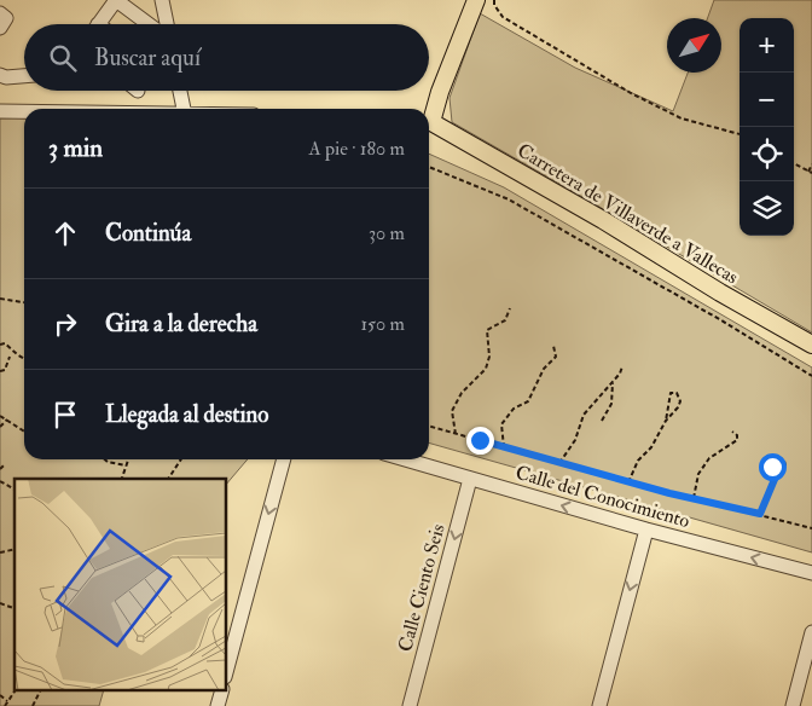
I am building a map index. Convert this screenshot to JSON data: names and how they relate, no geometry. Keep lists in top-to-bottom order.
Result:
{
  "streets": {
    "main road": ["Carretera de Villaverde a Vallecas"],
    "street": ["Calle del Conocimiento", "Calle Ciento Seis"]
  },
  "crossings": [
    ["Calle del Conocimiento", "Calle Ciento Seis"]
  ],
  "one_way": ["Calle del Conocimiento", "Calle Ciento Seis"],
  "north": "top right",
  "page": {
    "map_buttons": ["+", "−"],
    "search": "Buscar aquí",
    "heading": ["3 min", "A pie · 180 m"],
    "list": [
      ["Continúa", "30 m"],
      ["Gira a la derecha", "150 m"],
      "Llegada al destino"
    ]
  }
}
